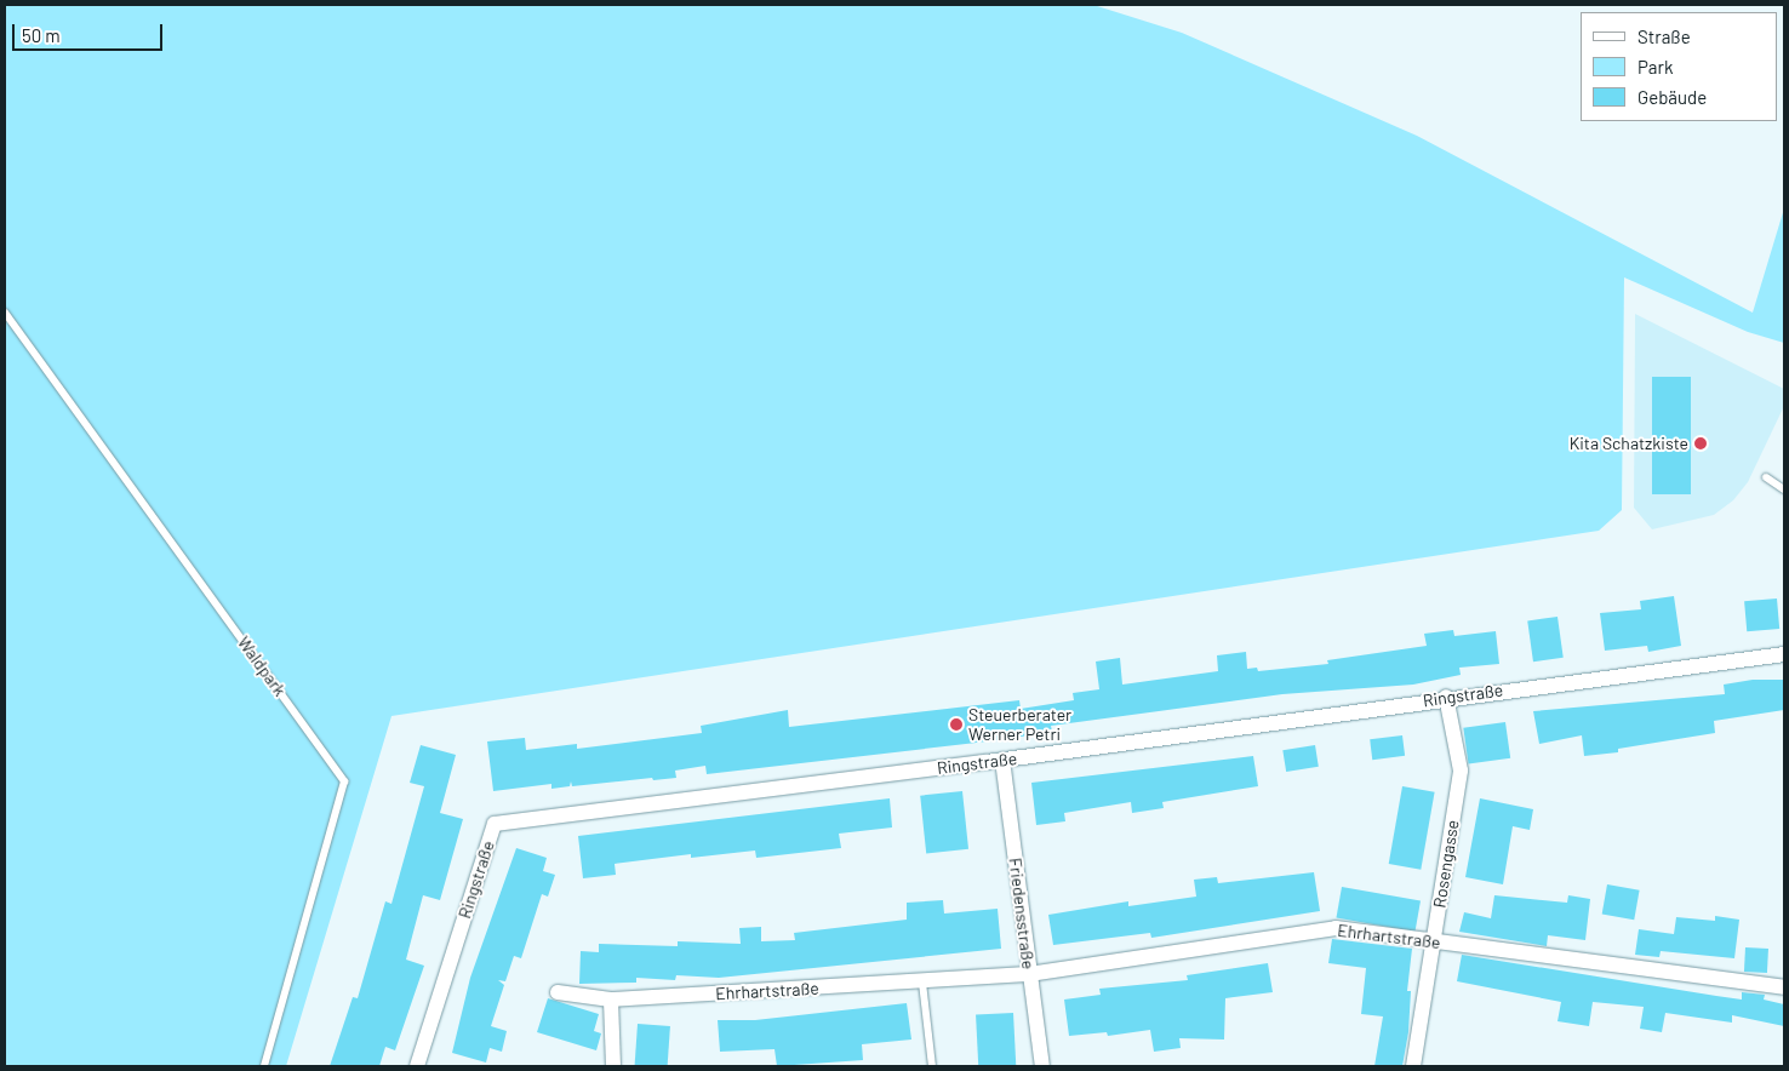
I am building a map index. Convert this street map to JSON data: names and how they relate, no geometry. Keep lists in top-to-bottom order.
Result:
{
  "streets": {
    "street": [
      "Ringstraße",
      "Rosengasse",
      "Friedensstraße",
      "Ehrhartstraße"
    ],
    "lane": ["Waldpark"]
  },
  "crossings": [
    ["Ringstraße", "Rosengasse"],
    ["Ringstraße", "Friedensstraße"],
    ["Rosengasse", "Ehrhartstraße"],
    ["Friedensstraße", "Ehrhartstraße"]
  ],
  "places": ["Kita Schatzkiste", "Steuerberater Werner Petri"],
  "legend": ["Straße", "Park", "Gebäude"],
  "scale_bar": "50 m"
}
